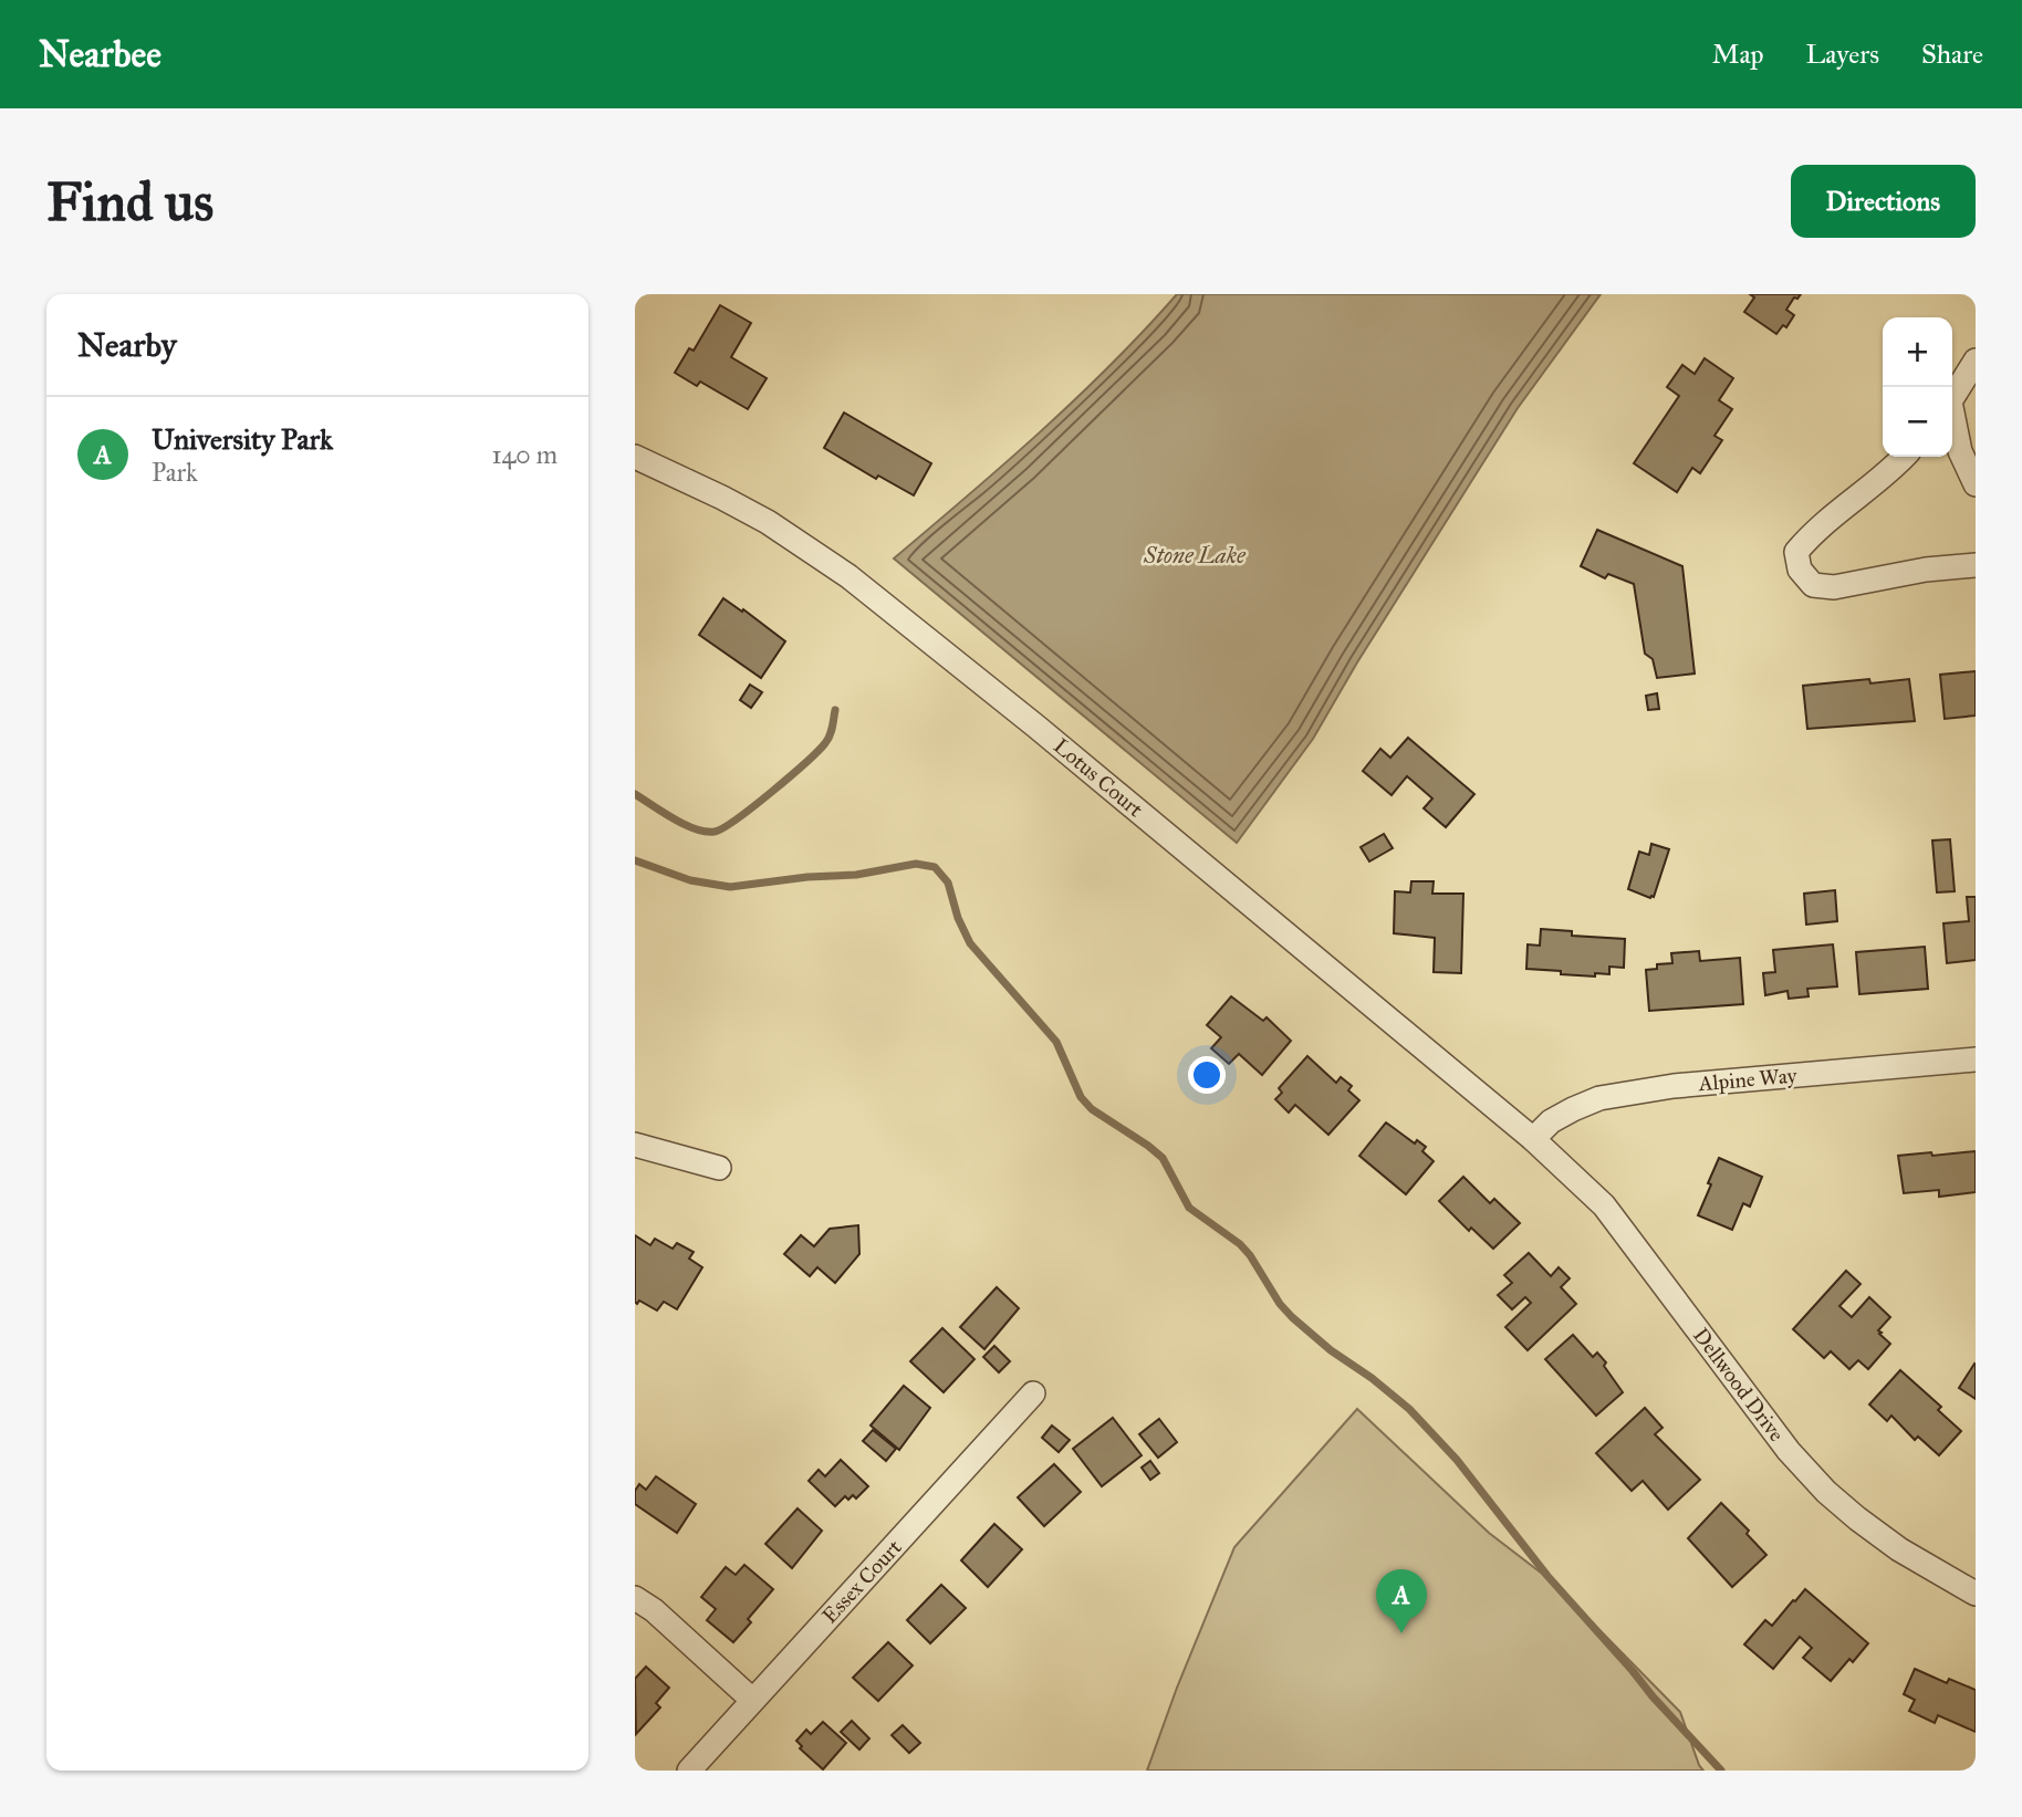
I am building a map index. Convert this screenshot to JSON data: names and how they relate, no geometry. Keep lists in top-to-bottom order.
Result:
{
  "streets": {
    "street": [
      "Lotus Court",
      "Alpine Way",
      "Dellwood Drive",
      "Essex Court"
    ]
  },
  "crossings": [
    ["Lotus Court", "Alpine Way"],
    ["Lotus Court", "Dellwood Drive"],
    ["Alpine Way", "Dellwood Drive"]
  ],
  "water": ["Stone Lake"],
  "page": {
    "header": "Nearbee",
    "nav": ["Map", "Layers", "Share"],
    "buttons": "Directions",
    "title": "Find us",
    "heading": "Nearby",
    "map_buttons": ["+", "−"],
    "list": [
      {
        "mark": "A",
        "name": "University Park",
        "note": "Park",
        "value": "140 m"
      }
    ],
    "pins": "A"
  }
}
